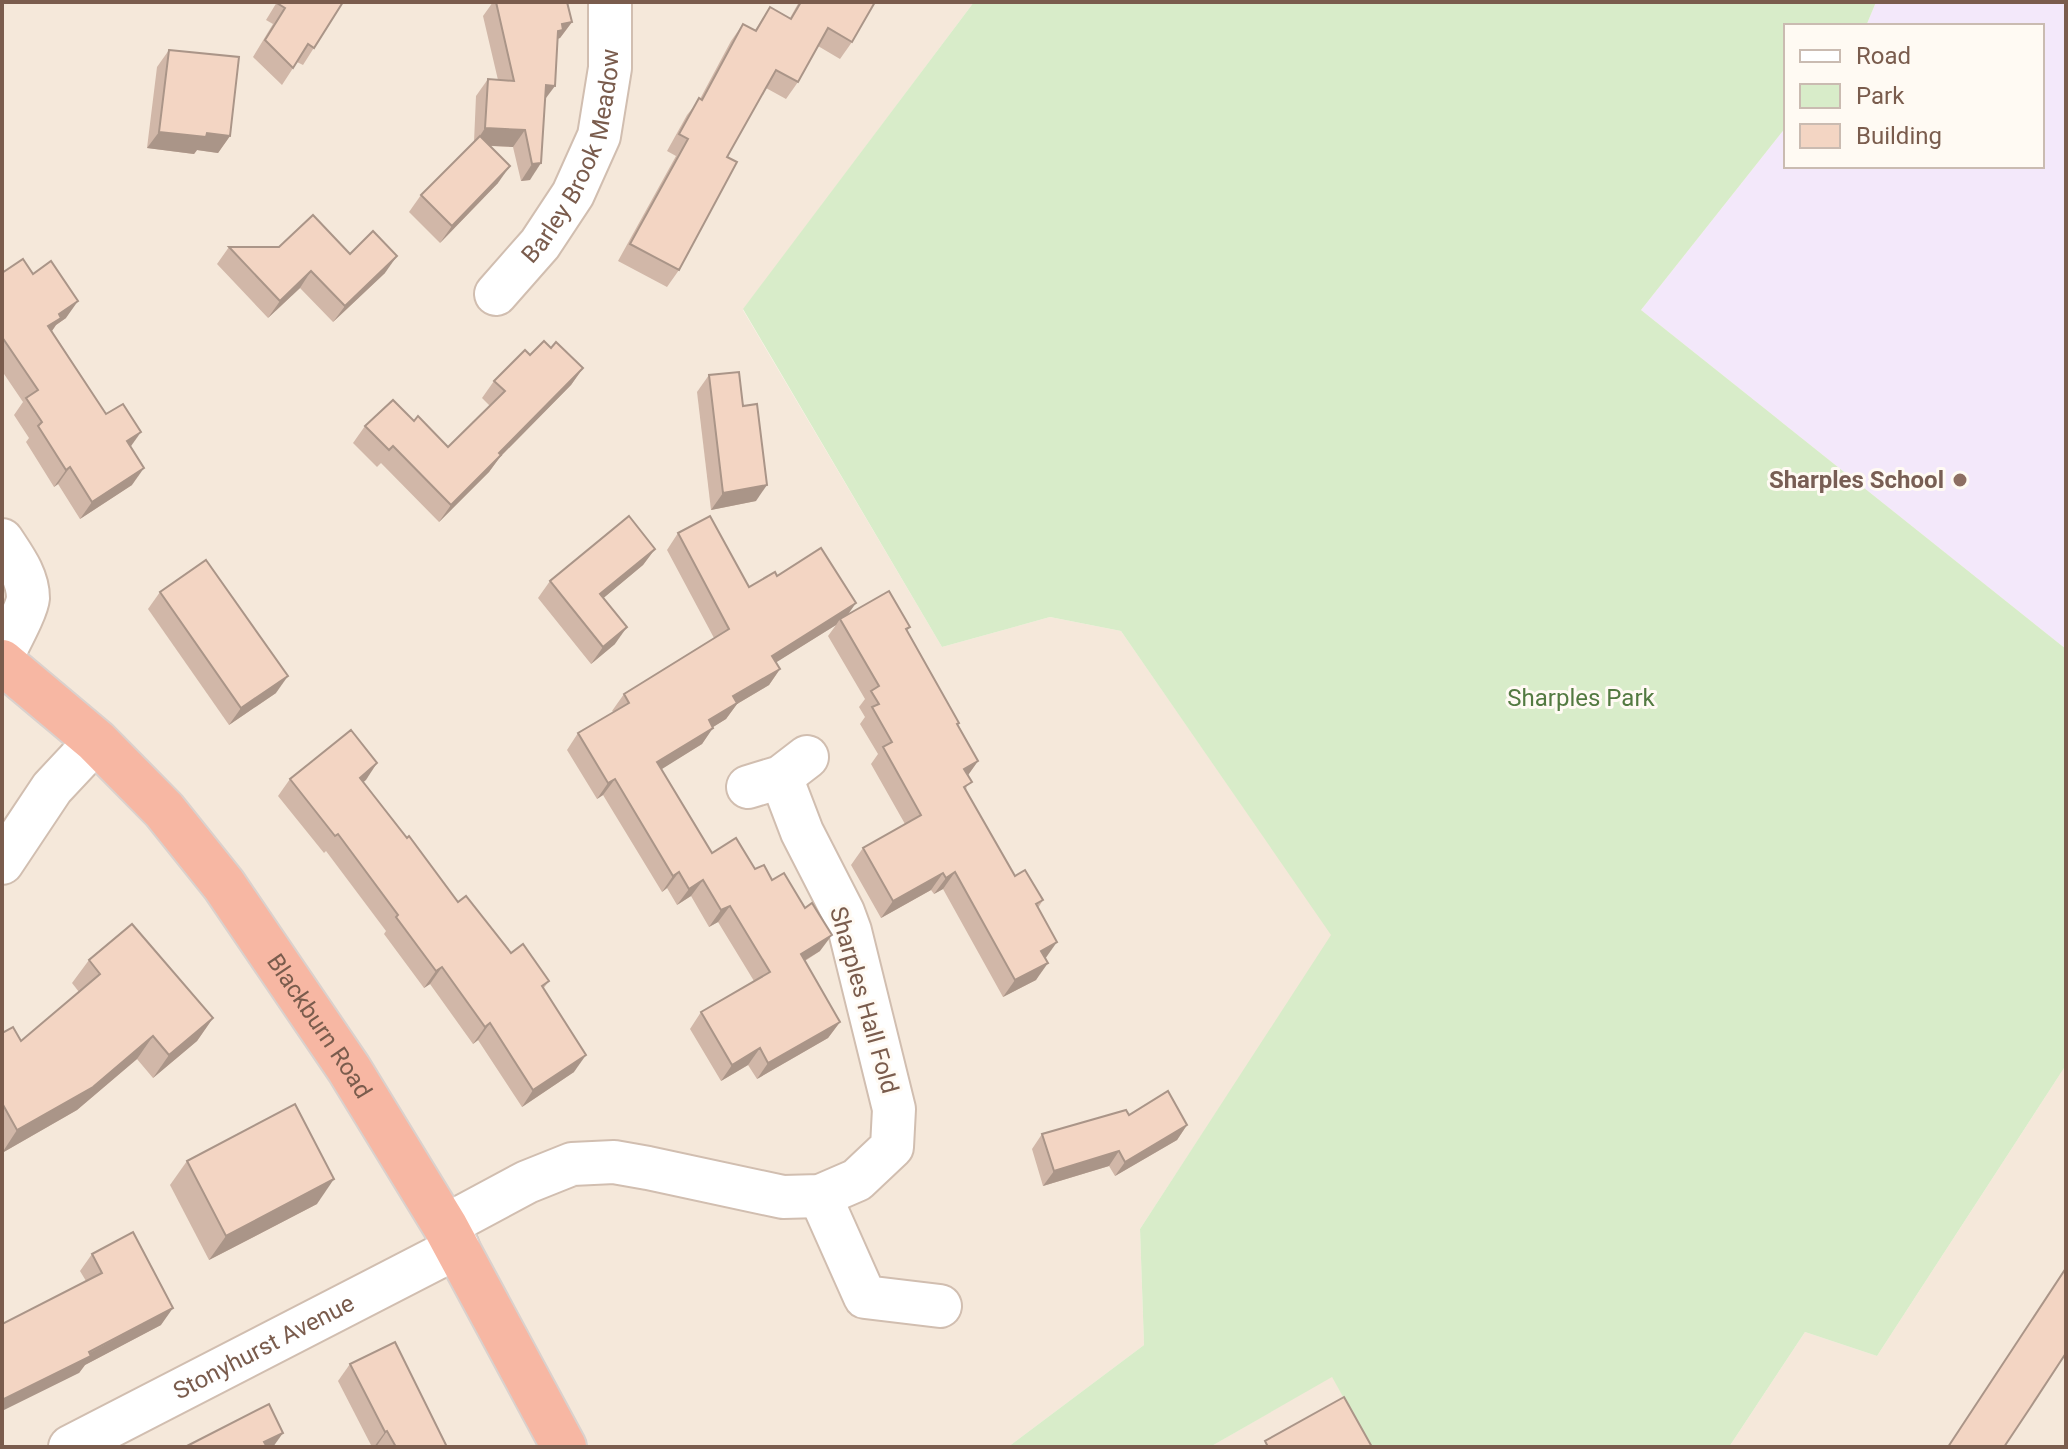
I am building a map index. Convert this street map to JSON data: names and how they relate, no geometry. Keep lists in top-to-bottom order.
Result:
{
  "streets": {
    "highway": ["Blackburn Road"],
    "street": ["Barley Brook Meadow", "Sharples Hall Fold", "Stonyhurst Avenue"]
  },
  "crossings": [
    ["Sharples Hall Fold", "Blackburn Road"],
    ["Sharples Hall Fold", "Stonyhurst Avenue"],
    ["Blackburn Road", "Stonyhurst Avenue"]
  ],
  "parks": ["Sharples Park"],
  "places": ["Sharples School"],
  "legend": ["Road", "Park", "Building"]
}
